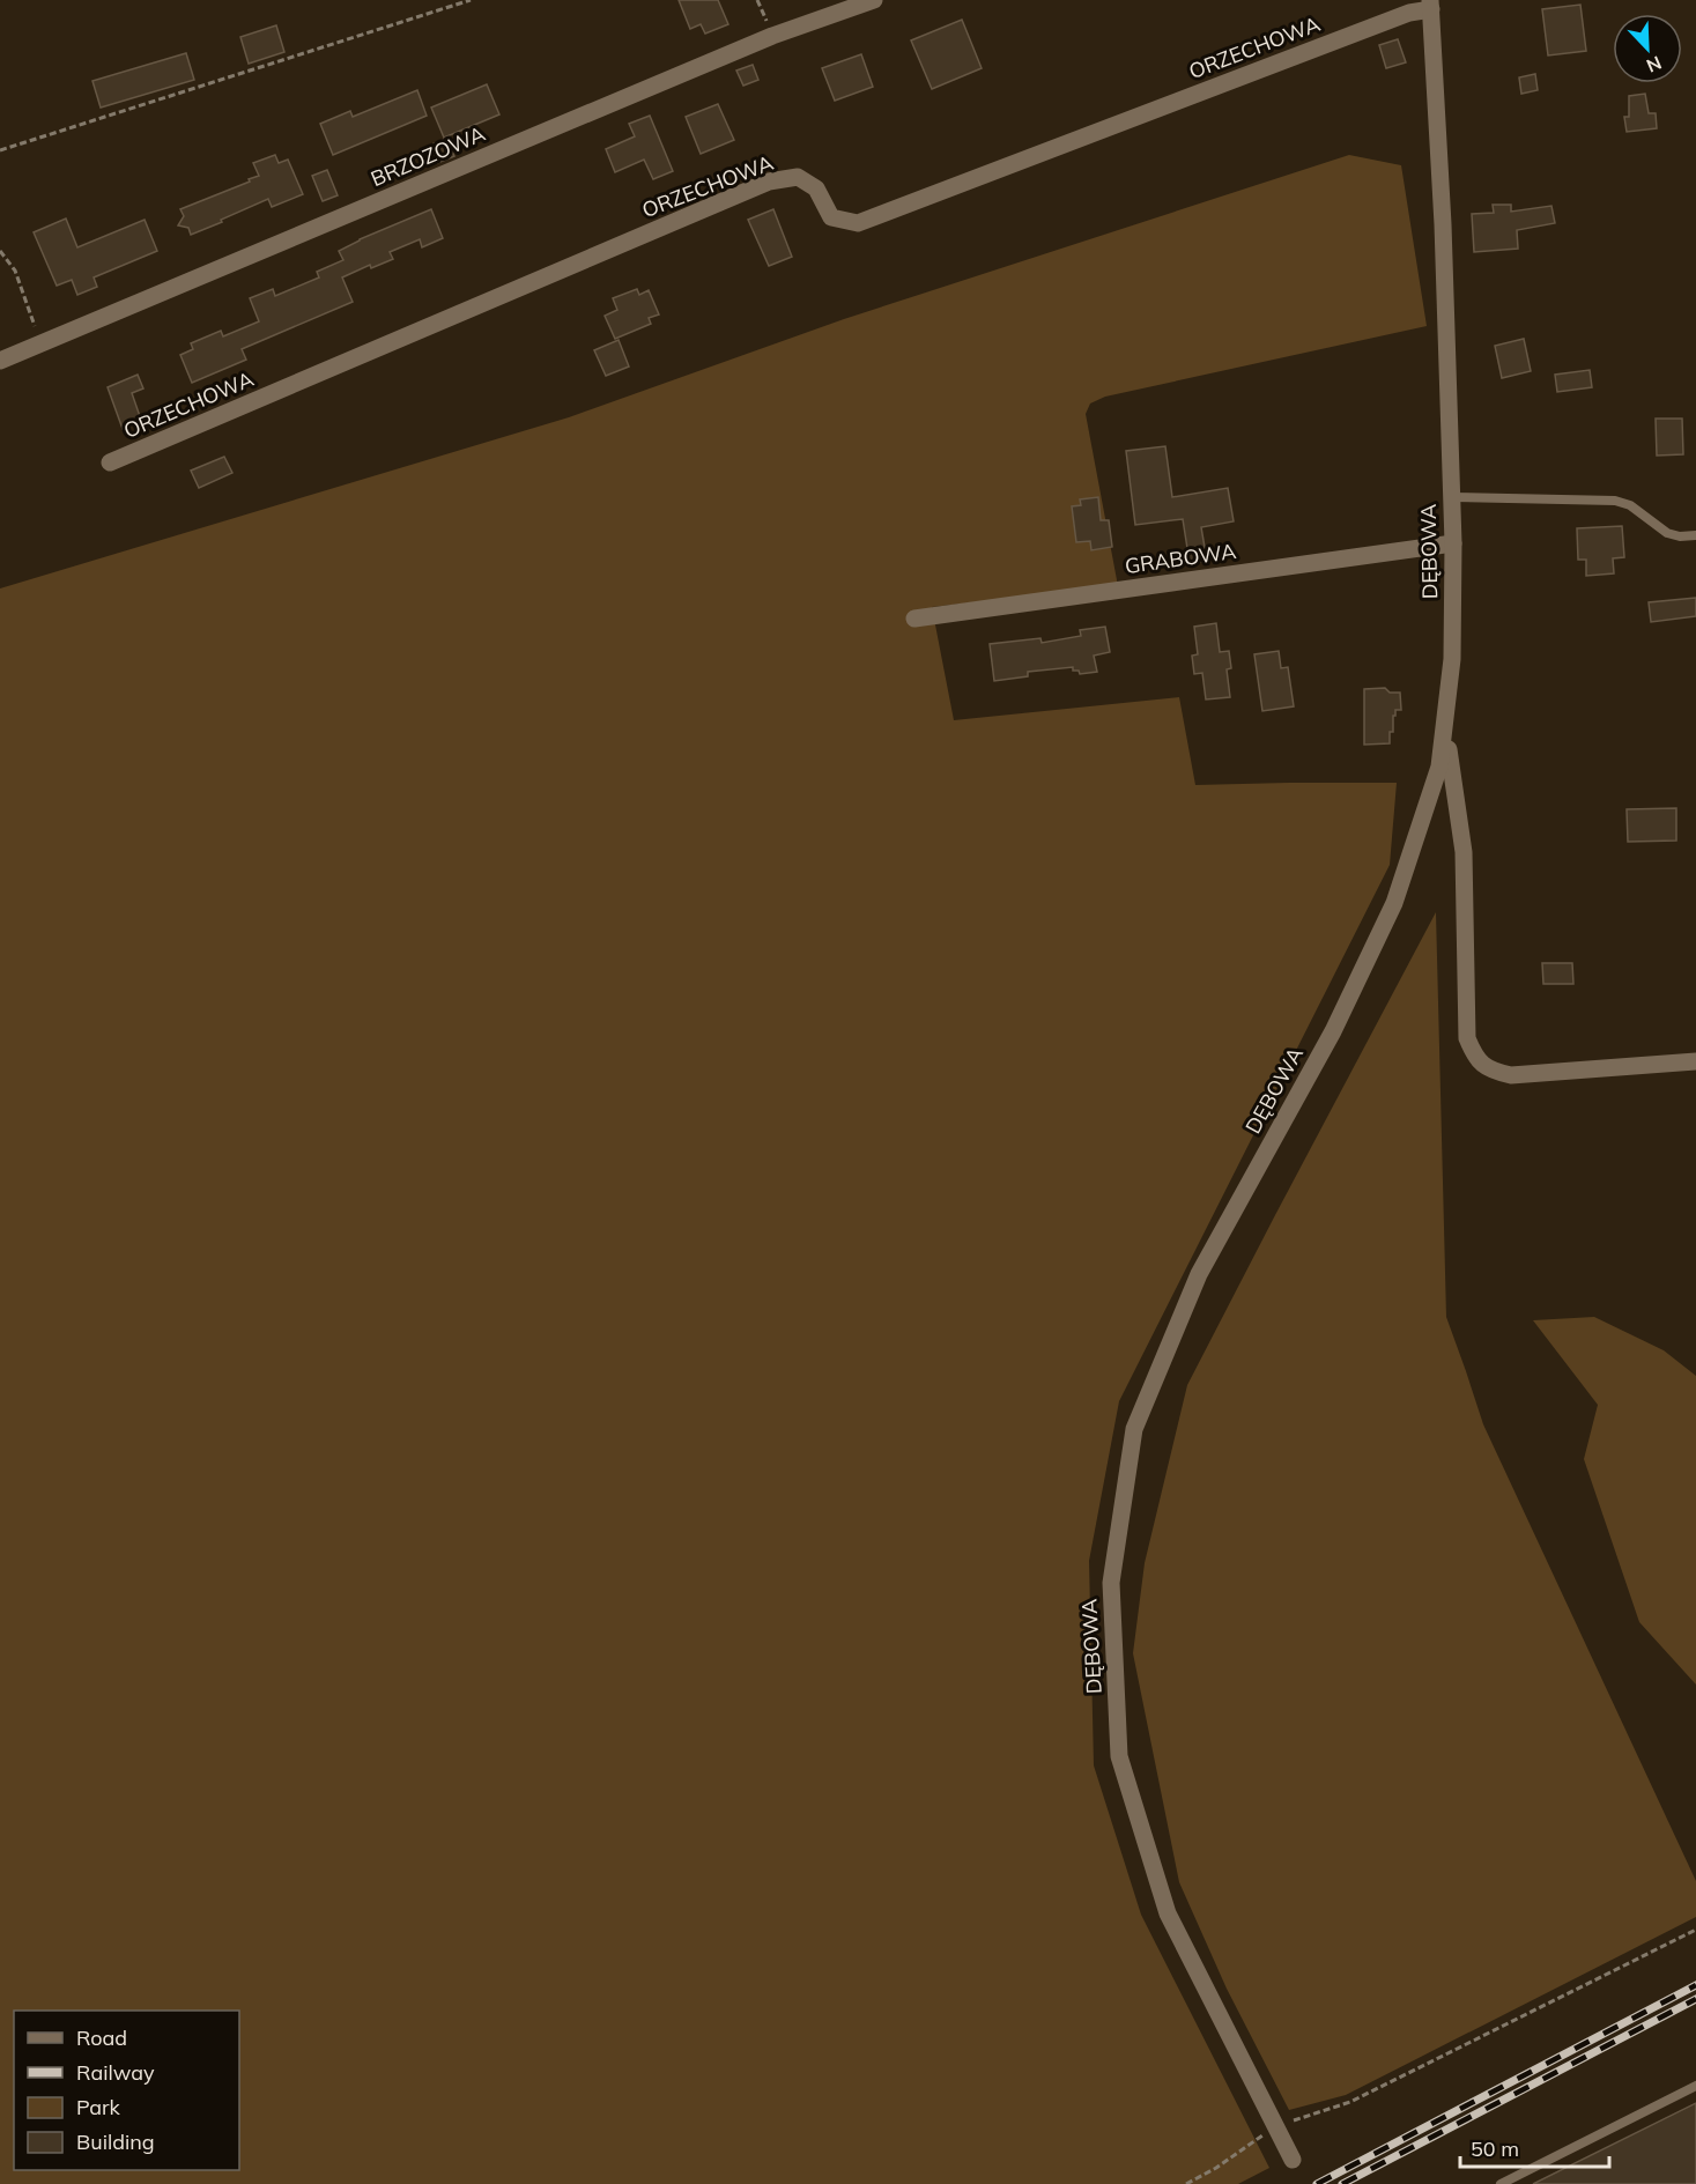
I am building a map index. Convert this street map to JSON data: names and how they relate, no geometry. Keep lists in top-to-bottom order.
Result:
{
  "streets": {
    "street": [
      "ORZECHOWA",
      "BRZOZOWA",
      "DĘBOWA",
      "GRABOWA"
    ]
  },
  "crossings": [
    ["ORZECHOWA", "DĘBOWA"],
    ["DĘBOWA", "GRABOWA"]
  ],
  "legend": [
    "Road",
    "Railway",
    "Park",
    "Building"
  ],
  "scale_bar": "50 m",
  "north": "bottom right"
}
